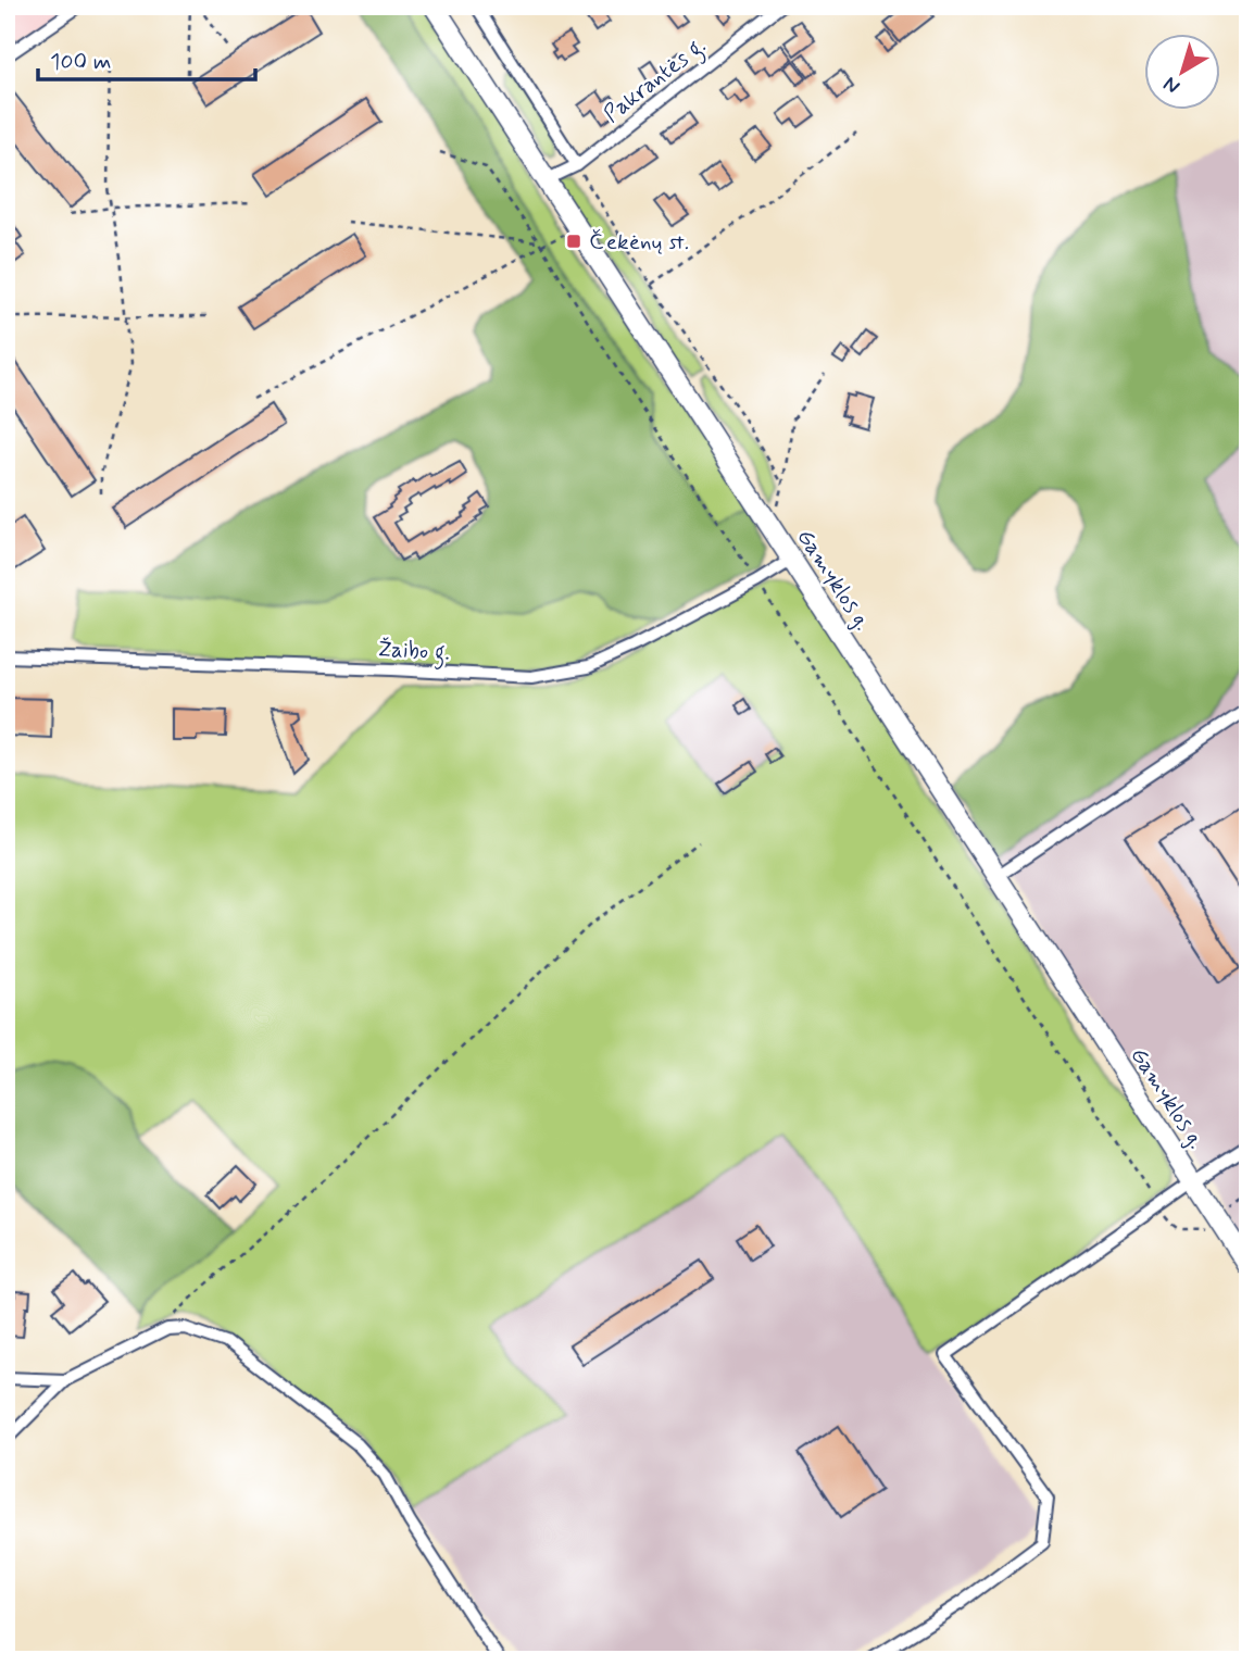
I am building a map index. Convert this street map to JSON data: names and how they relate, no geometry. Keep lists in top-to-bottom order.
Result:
{
  "streets": {
    "main road": ["Gamyklos g."],
    "street": ["Pakrantės g.", "Žaibo g."]
  },
  "crossings": [
    ["Pakrantės g.", "Gamyklos g."],
    ["Gamyklos g.", "Žaibo g."]
  ],
  "places": {
    "transit": ["Čekėnų st."]
  },
  "scale_bar": "100 m",
  "north": "bottom left"
}
